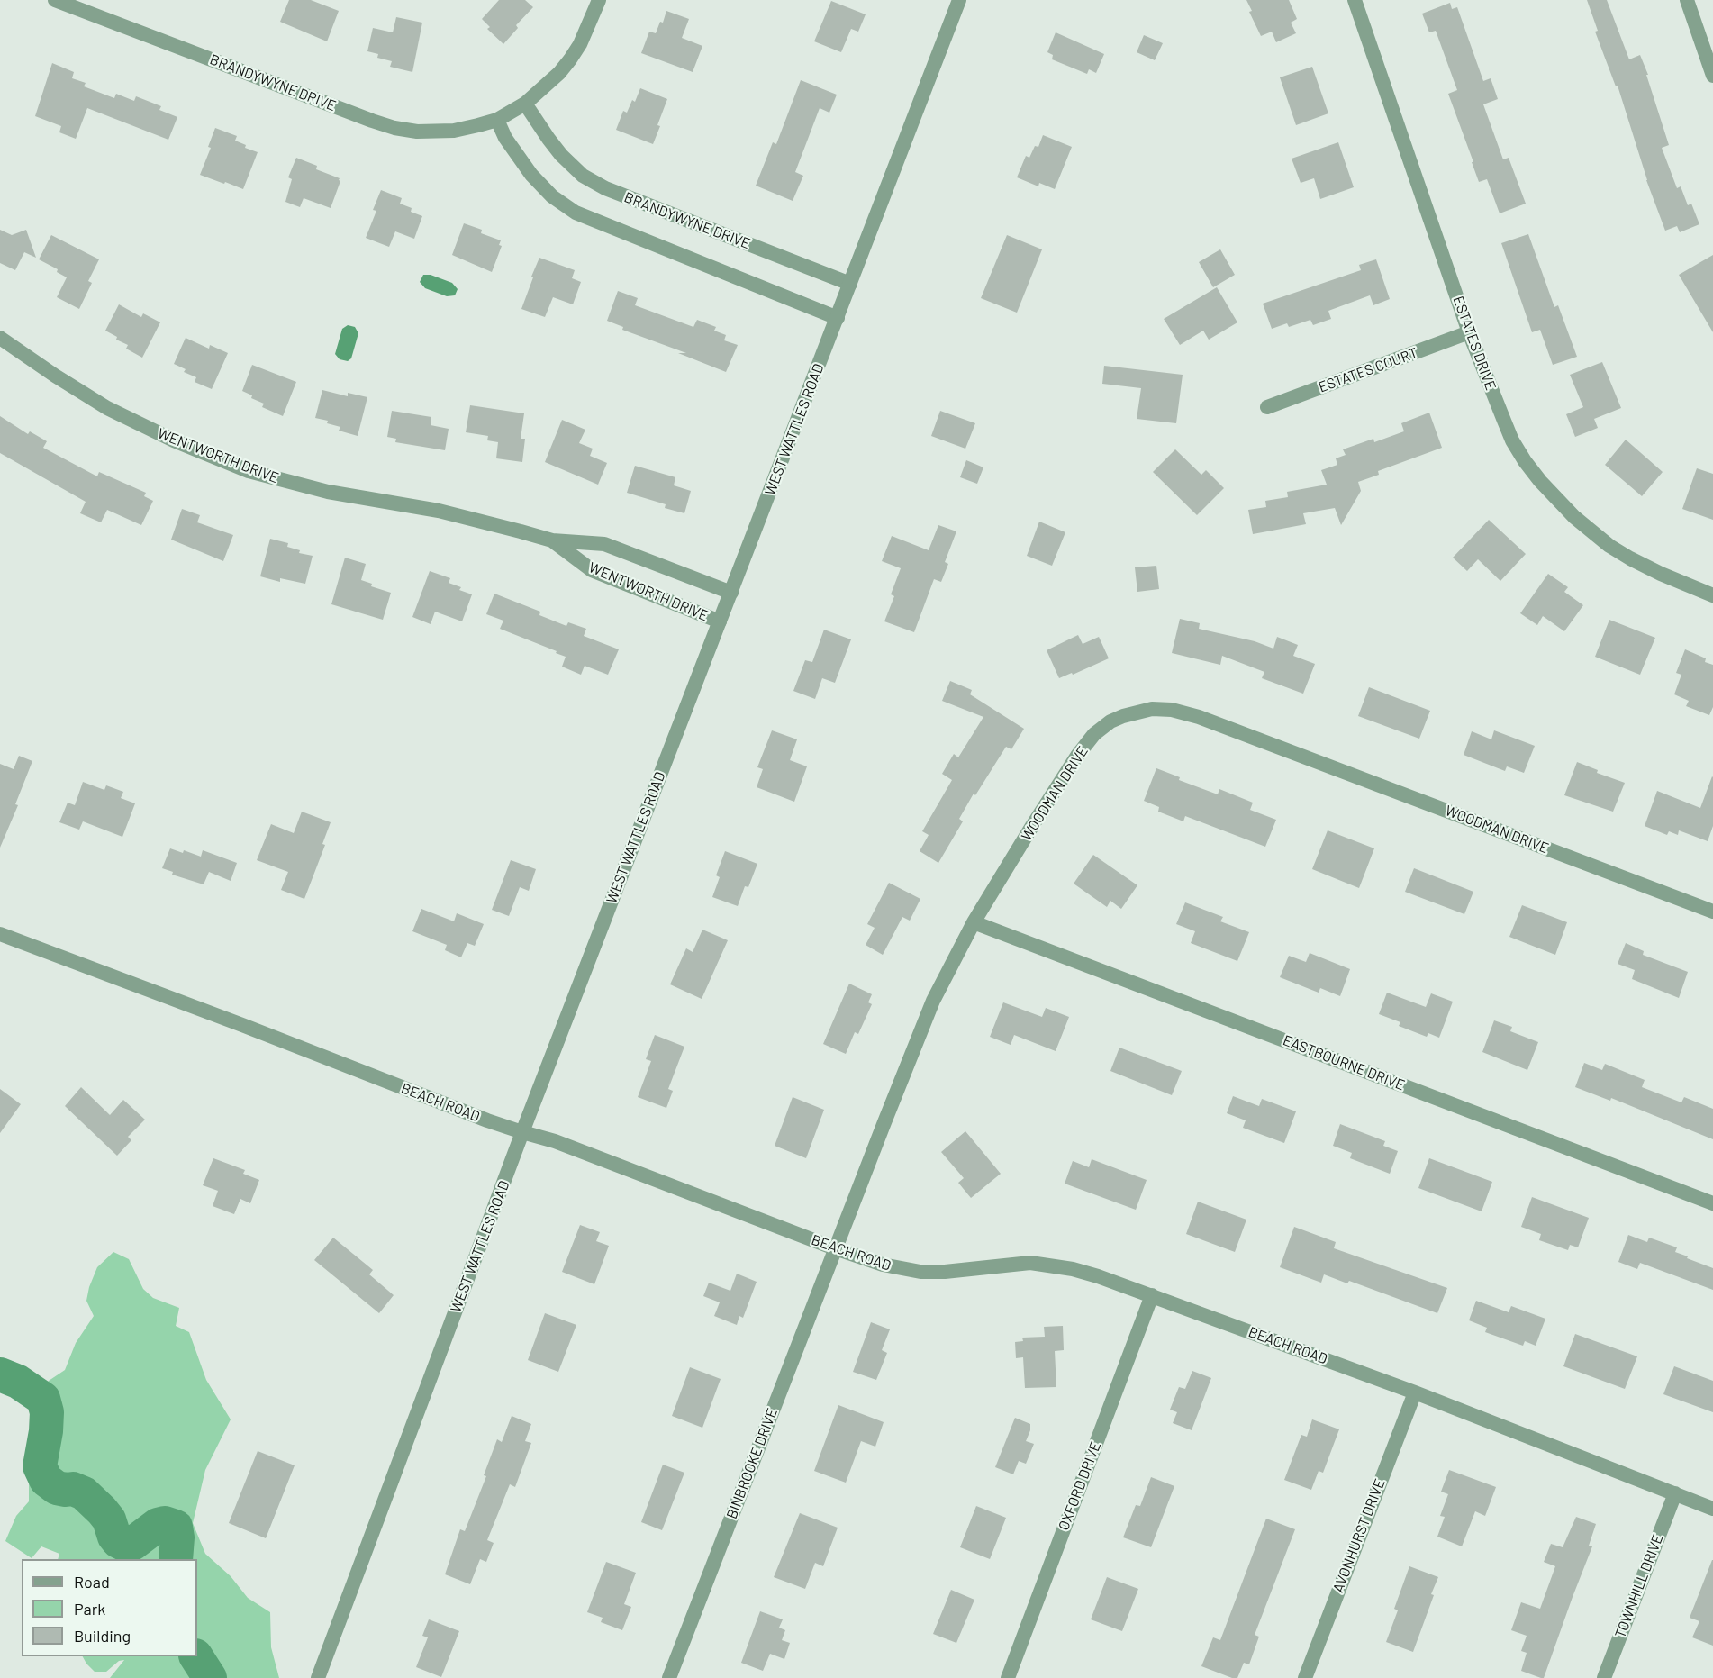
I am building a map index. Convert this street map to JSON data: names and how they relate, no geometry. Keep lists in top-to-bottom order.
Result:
{
  "streets": {
    "street": [
      "BRANDYWYNE DRIVE",
      "ESTATES DRIVE",
      "ESTATES COURT",
      "WEST WATTLES ROAD",
      "WENTWORTH DRIVE",
      "WOODMAN DRIVE",
      "EASTBOURNE DRIVE",
      "BEACH ROAD",
      "BINBROOKE DRIVE",
      "OXFORD DRIVE",
      "AVONHURST DRIVE",
      "TOWNHILL DRIVE"
    ]
  },
  "crossings": [
    ["BRANDYWYNE DRIVE", "WEST WATTLES ROAD"],
    ["ESTATES DRIVE", "ESTATES COURT"],
    ["WEST WATTLES ROAD", "WENTWORTH DRIVE"],
    ["WEST WATTLES ROAD", "BEACH ROAD"],
    ["WOODMAN DRIVE", "EASTBOURNE DRIVE"],
    ["WOODMAN DRIVE", "BEACH ROAD"],
    ["WOODMAN DRIVE", "BINBROOKE DRIVE"],
    ["BEACH ROAD", "BINBROOKE DRIVE"],
    ["BEACH ROAD", "OXFORD DRIVE"],
    ["BEACH ROAD", "AVONHURST DRIVE"],
    ["BEACH ROAD", "TOWNHILL DRIVE"]
  ],
  "legend": ["Road", "Park", "Building"]
}
